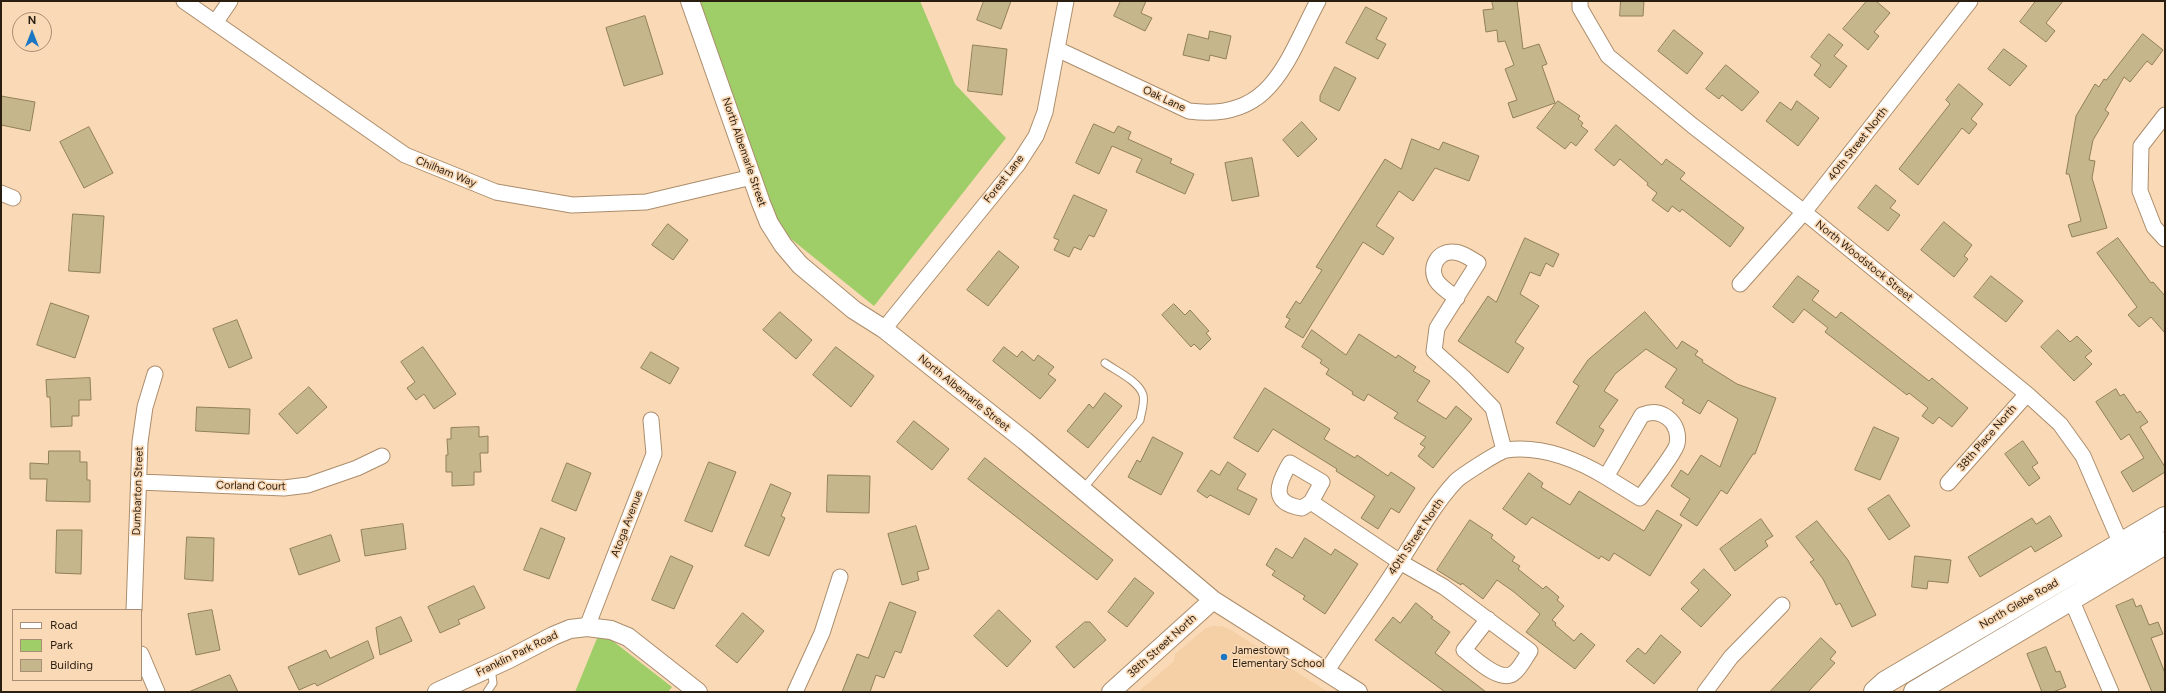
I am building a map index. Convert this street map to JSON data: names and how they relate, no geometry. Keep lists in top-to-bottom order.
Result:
{
  "streets": {
    "main road": ["North Glebe Road"],
    "street": [
      "Oak Lane",
      "40th Street North",
      "North Albemarle Street",
      "Chilham Way",
      "Forest Lane",
      "North Woodstock Street",
      "38th Place North",
      "Corland Court",
      "Dumbarton Street",
      "Atoga Avenue",
      "38th Street North",
      "Franklin Park Road"
    ]
  },
  "crossings": [
    ["Oak Lane", "Forest Lane"],
    ["40th Street North", "North Albemarle Street"],
    ["40th Street North", "North Woodstock Street"],
    ["North Albemarle Street", "Chilham Way"],
    ["North Albemarle Street", "Forest Lane"],
    ["North Albemarle Street", "38th Street North"],
    ["North Woodstock Street", "38th Place North"],
    ["North Woodstock Street", "North Glebe Road"],
    ["Corland Court", "Dumbarton Street"],
    ["Atoga Avenue", "Franklin Park Road"]
  ],
  "places": ["Jamestown Elementary School"],
  "legend": ["Road", "Park", "Building"],
  "north": "top"
}
